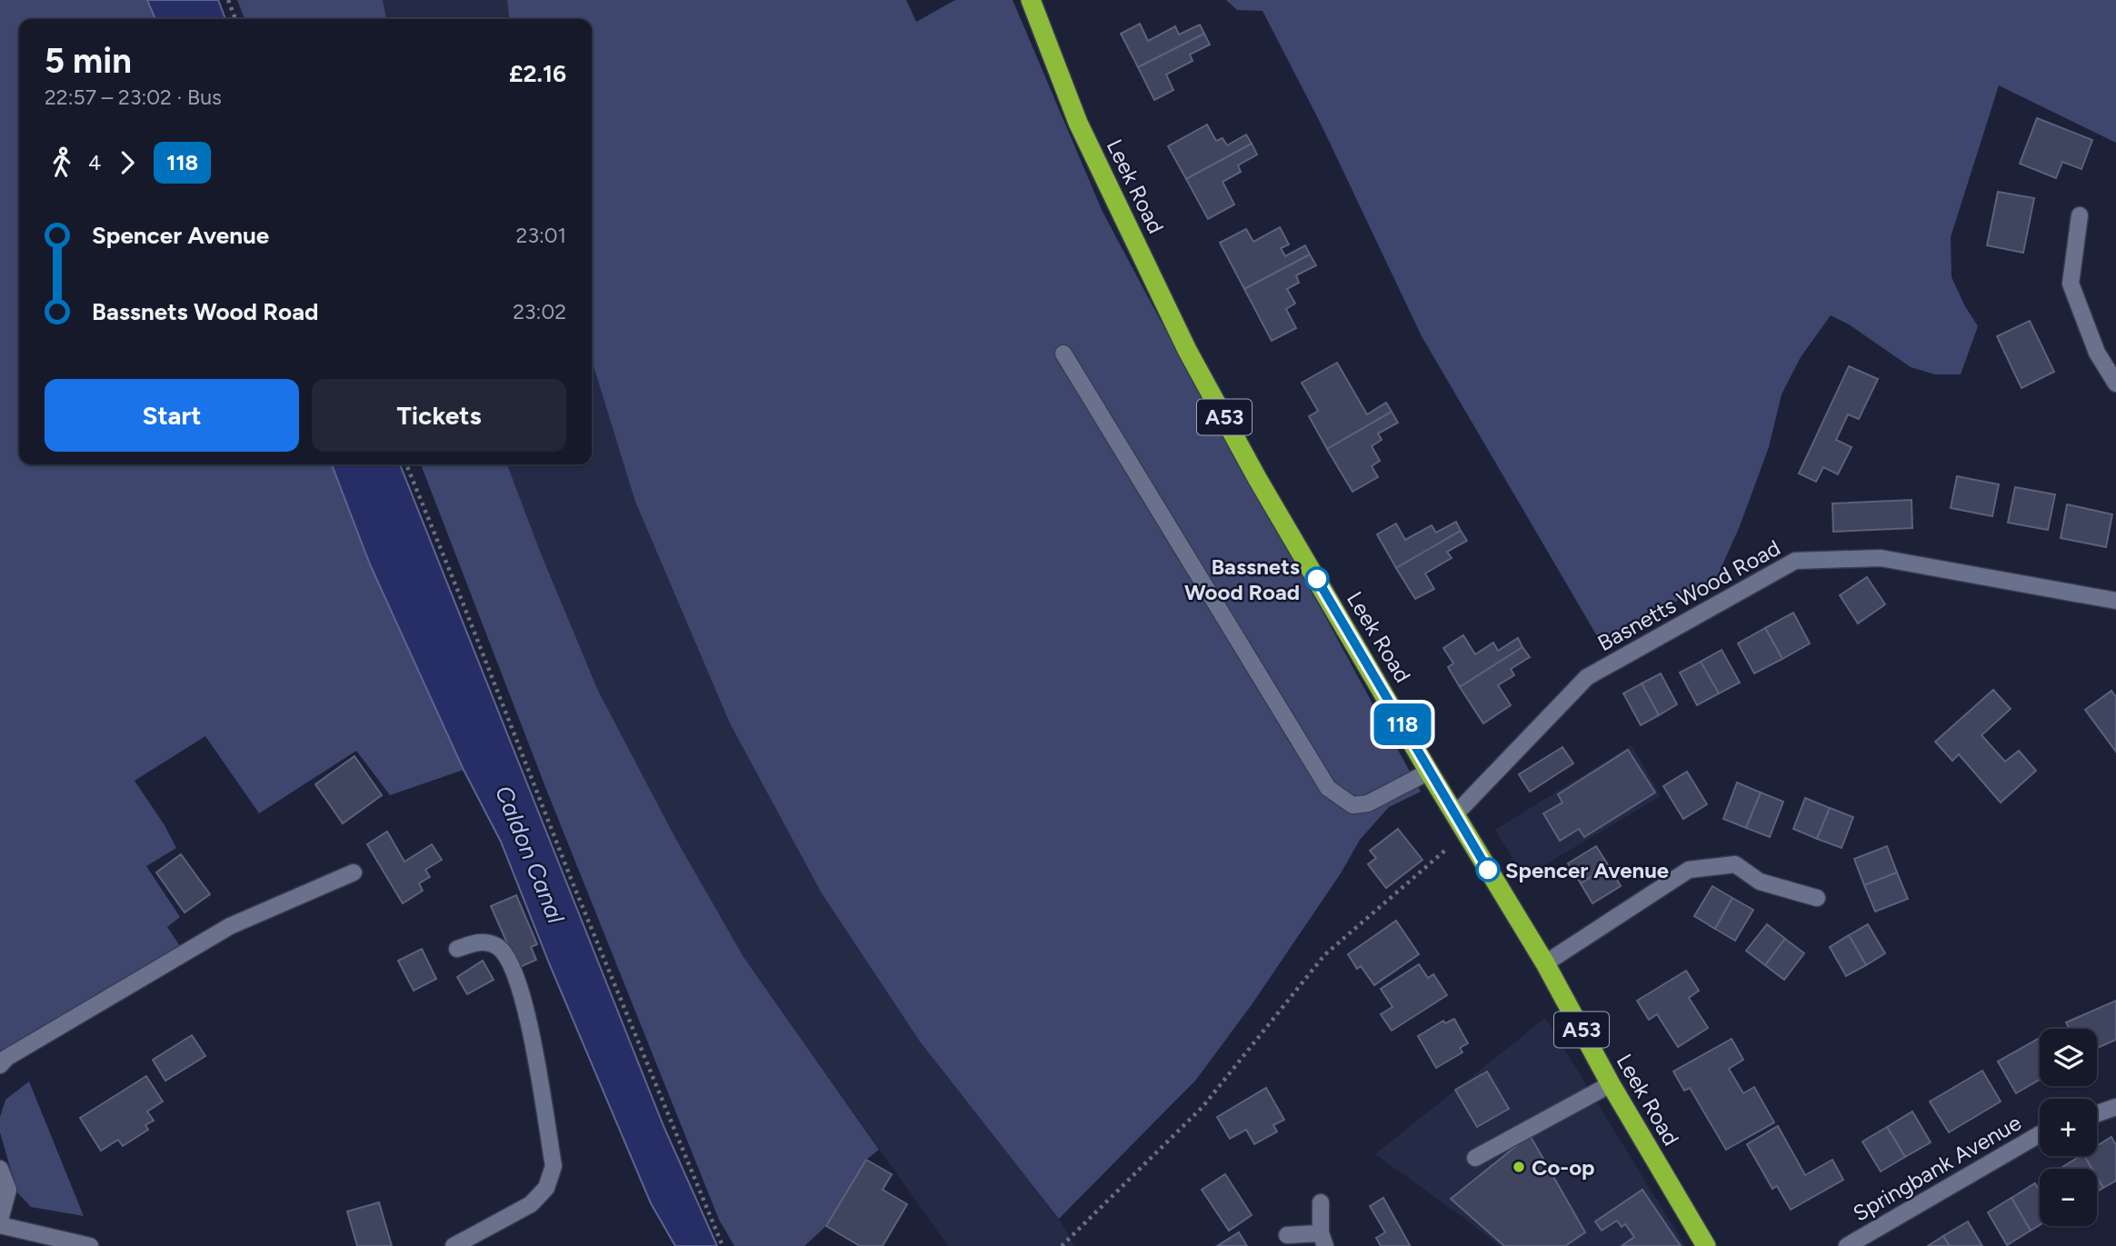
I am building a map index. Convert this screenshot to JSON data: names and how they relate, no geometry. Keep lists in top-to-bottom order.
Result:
{
  "streets": {
    "highway": ["Leek Road", "A53"],
    "street": ["Basnetts Wood Road", "Springbank Avenue"]
  },
  "crossings": [
    ["Leek Road", "Basnetts Wood Road"]
  ],
  "water": ["Caldon Canal"],
  "places": ["Bassnets Wood Road", "Spencer Avenue", "Co-op"],
  "lines": ["bus line 118"],
  "page": {
    "on_map": "118",
    "heading": ["5 min", "22:57 – 23:02 · Bus", "£2.16"],
    "legs": ["4", "118"],
    "list": [
      {
        "name": "Spencer Avenue",
        "value": "23:01"
      },
      {
        "name": "Bassnets Wood Road",
        "value": "23:02"
      }
    ],
    "buttons": ["Start", "Tickets"],
    "map_buttons": ["+", "−"]
  }
}
